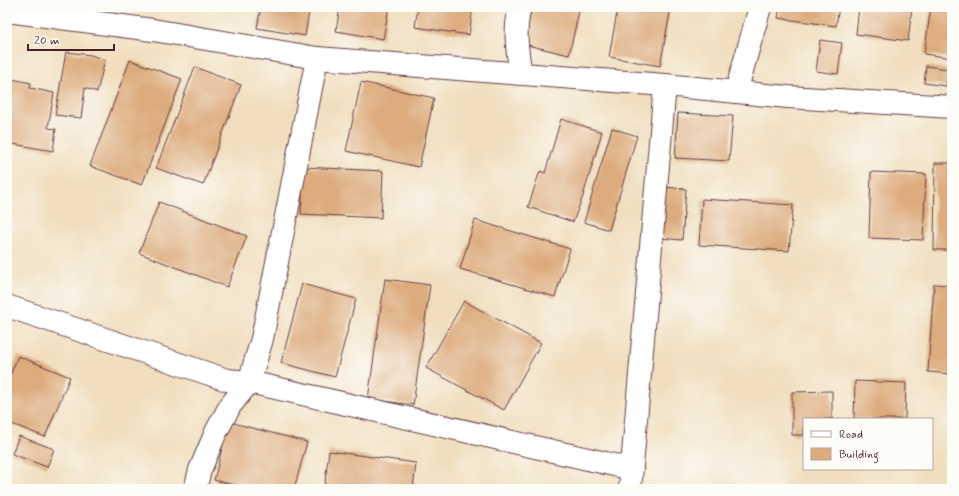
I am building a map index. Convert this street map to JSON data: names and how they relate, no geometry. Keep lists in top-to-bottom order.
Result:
{
  "legend": ["Road", "Building"],
  "scale_bar": "20 m"
}
